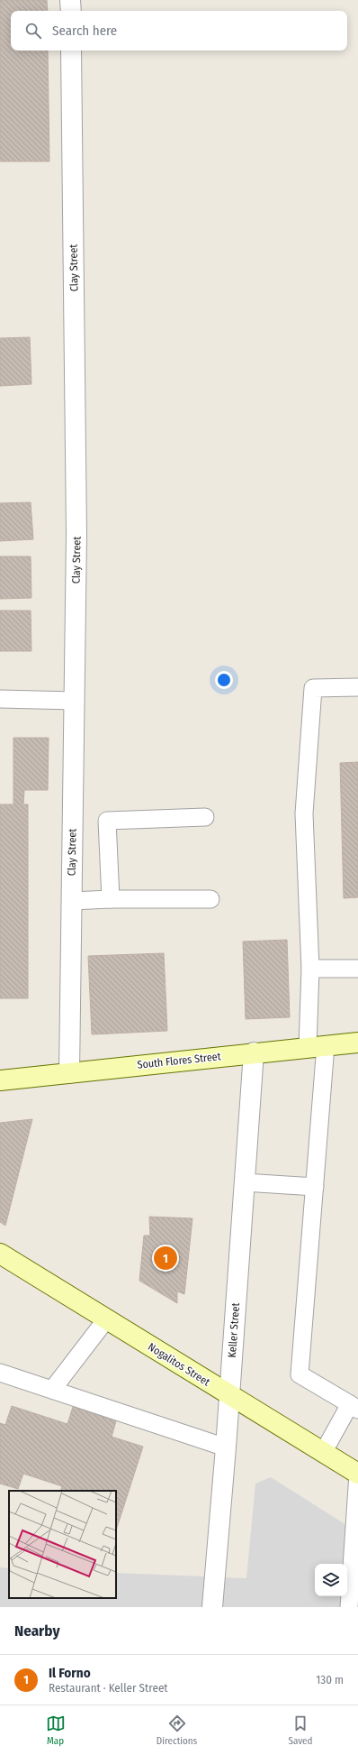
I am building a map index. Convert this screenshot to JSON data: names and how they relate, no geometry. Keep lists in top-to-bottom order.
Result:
{
  "streets": {
    "main road": ["South Flores Street", "Nogalitos Street"],
    "street": ["Clay Street", "Keller Street"]
  },
  "crossings": [
    ["Clay Street", "South Flores Street"],
    ["South Flores Street", "Keller Street"],
    ["Keller Street", "Nogalitos Street"]
  ],
  "page": {
    "search": "Search here",
    "pins": "1",
    "heading": "Nearby",
    "list": [
      {
        "mark": "1",
        "name": "Il Forno",
        "note": "Restaurant · Keller Street",
        "value": "130 m"
      }
    ],
    "nav": ["Map", "Directions", "Saved"]
  }
}
